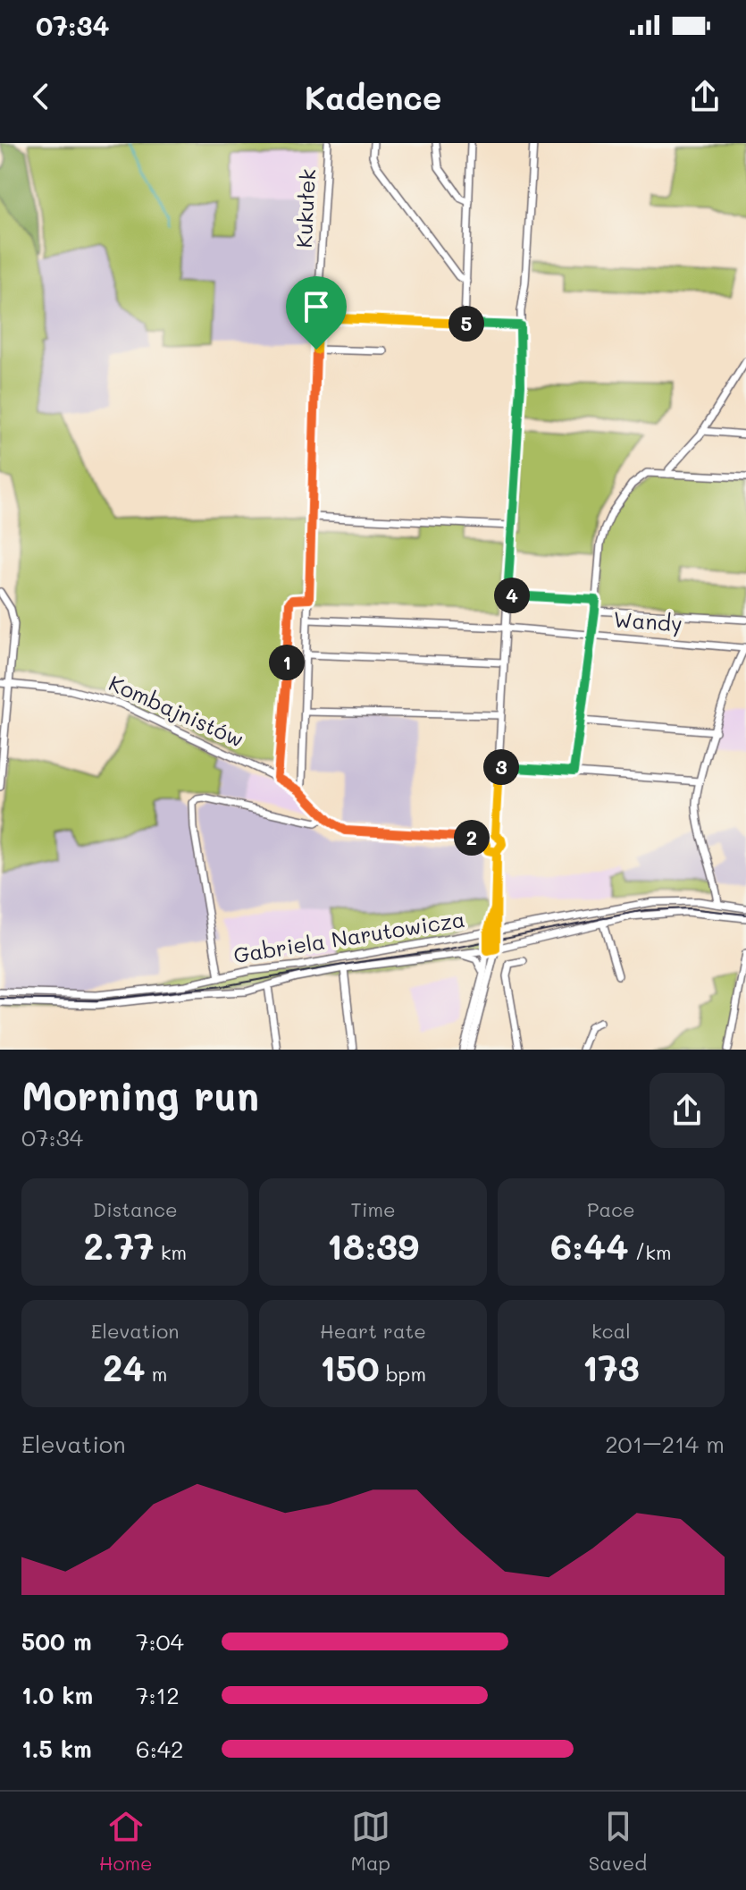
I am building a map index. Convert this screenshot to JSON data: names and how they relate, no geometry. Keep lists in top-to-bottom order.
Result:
{
  "streets": {
    "street": [
      "Kukułek",
      "Wandy",
      "Kombajnistów",
      "Gabriela Narutowicza"
    ]
  },
  "crossings": [
    ["Kukułek", "Wandy"],
    ["Kukułek", "Kombajnistów"]
  ],
  "page": {
    "status": "07:34",
    "header": "Kadence",
    "pins": [
      "5",
      "4",
      "1",
      "3",
      "2"
    ],
    "heading": ["Morning run", "07:34"],
    "stats": [
      ["Distance", "2.77 km"],
      ["Time", "18:39"],
      ["Pace", "6:44 /km"],
      ["Elevation", "24 m"],
      ["Heart rate", "150 bpm"],
      ["kcal", "173"]
    ],
    "chart": ["Elevation", "201–214 m"],
    "list": [
      {
        "name": "500 m",
        "note": "7:04"
      },
      {
        "name": "1.0 km",
        "note": "7:12"
      },
      {
        "name": "1.5 km",
        "note": "6:42"
      }
    ],
    "tabs": ["Home", "Map", "Saved"]
  }
}
